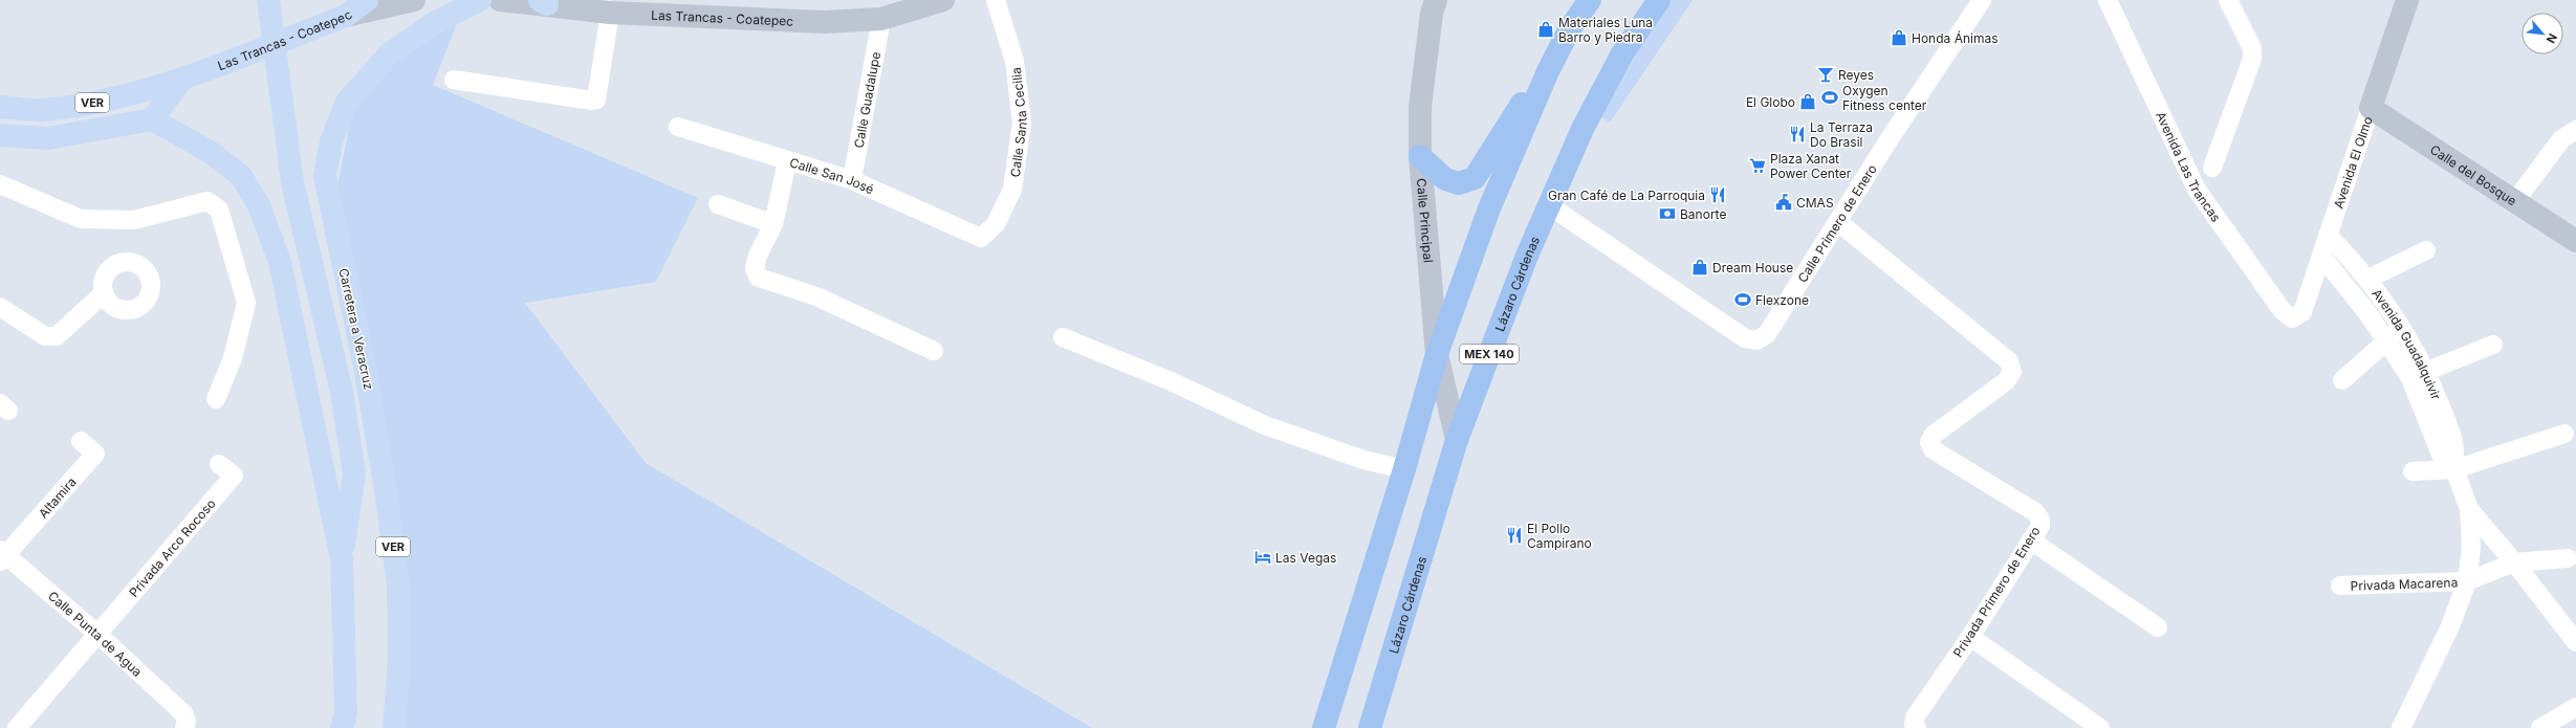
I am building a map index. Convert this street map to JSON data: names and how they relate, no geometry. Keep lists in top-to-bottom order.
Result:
{
  "streets": {
    "highway": ["Lázaro Cárdenas", "MEX 140"],
    "main road": [
      "Las Trancas - Coatepec",
      "VER",
      "Avenida El Olmo",
      "Calle del Bosque",
      "Calle Principal",
      "Carretera a Veracruz"
    ],
    "street": [
      "Calle Guadalupe",
      "Calle Santa Cecilia",
      "Avenida Las Trancas",
      "Calle San José",
      "Calle Primero de Enero",
      "Avenida Guadalquivir",
      "Altamira",
      "Privada Arco Rocoso",
      "Privada Macarena",
      "Privada Primero de Enero",
      "Calle Punta de Agua"
    ]
  },
  "crossings": [
    ["Las Trancas - Coatepec", "Calle Guadalupe"],
    ["Calle Guadalupe", "Calle San José"],
    ["Calle Santa Cecilia", "Calle San José"],
    ["Avenida El Olmo", "Avenida Las Trancas"],
    ["Avenida El Olmo", "Calle del Bosque"],
    ["Avenida El Olmo", "Avenida Guadalquivir"],
    ["Calle Principal", "Lázaro Cárdenas"],
    ["Calle Principal", "MEX 140"],
    ["Calle Primero de Enero", "Lázaro Cárdenas"],
    ["Calle Primero de Enero", "Privada Primero de Enero"],
    ["Avenida Guadalquivir", "Privada Macarena"],
    ["Altamira", "Calle Punta de Agua"],
    ["Privada Arco Rocoso", "Calle Punta de Agua"]
  ],
  "places": {
    "shop": [
      "Materiales Luna Barro y Piedra",
      "Honda Ánimas",
      "El Globo",
      "Dream House"
    ],
    "bar": ["Reyes"],
    "sports": ["Oxygen Fitness center", "Flexzone"],
    "restaurant": ["La Terraza Do Brasil", "Gran Café de La Parroquia", "El Pollo Campirano"],
    "supermarket": ["Plaza Xanat Power Center"],
    "public building": ["CMAS"],
    "bank": ["Banorte"],
    "hotel": ["Las Vegas"]
  },
  "north": "bottom right"
}
